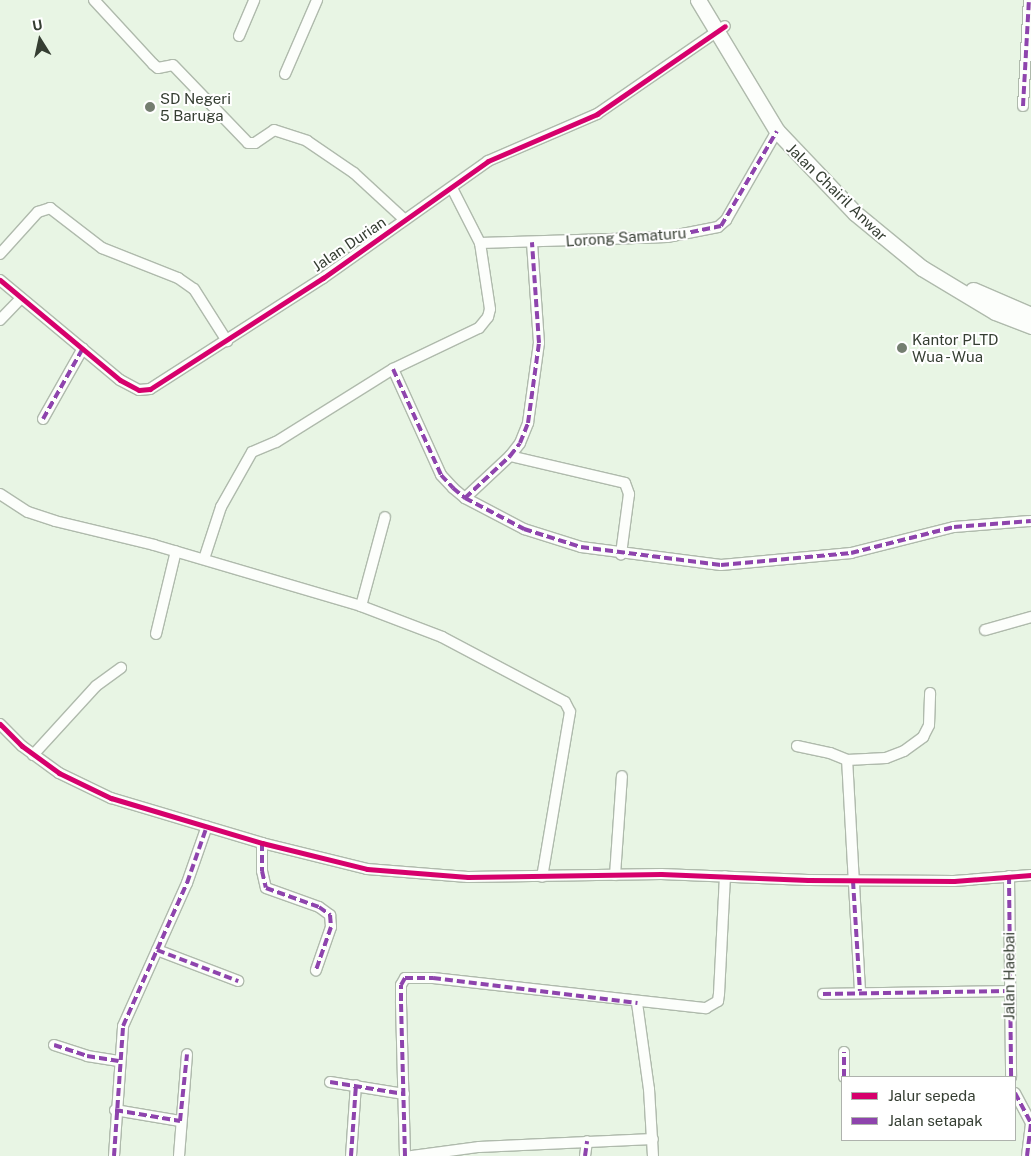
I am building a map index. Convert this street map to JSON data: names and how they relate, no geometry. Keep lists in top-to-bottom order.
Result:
{
  "streets": {
    "main road": ["Jalan Chairil Anwar"],
    "street": ["Lorong Samaturu", "Jalan Durian", "Jalan Haebai"]
  },
  "crossings": [
    ["Jalan Chairil Anwar", "Lorong Samaturu"],
    ["Jalan Chairil Anwar", "Jalan Durian"]
  ],
  "places": ["SD Negeri 5 Baruga", "Kantor PLTD Wua - Wua"],
  "legend": ["Jalur sepeda", "Jalan setapak"],
  "north": "top"
}
